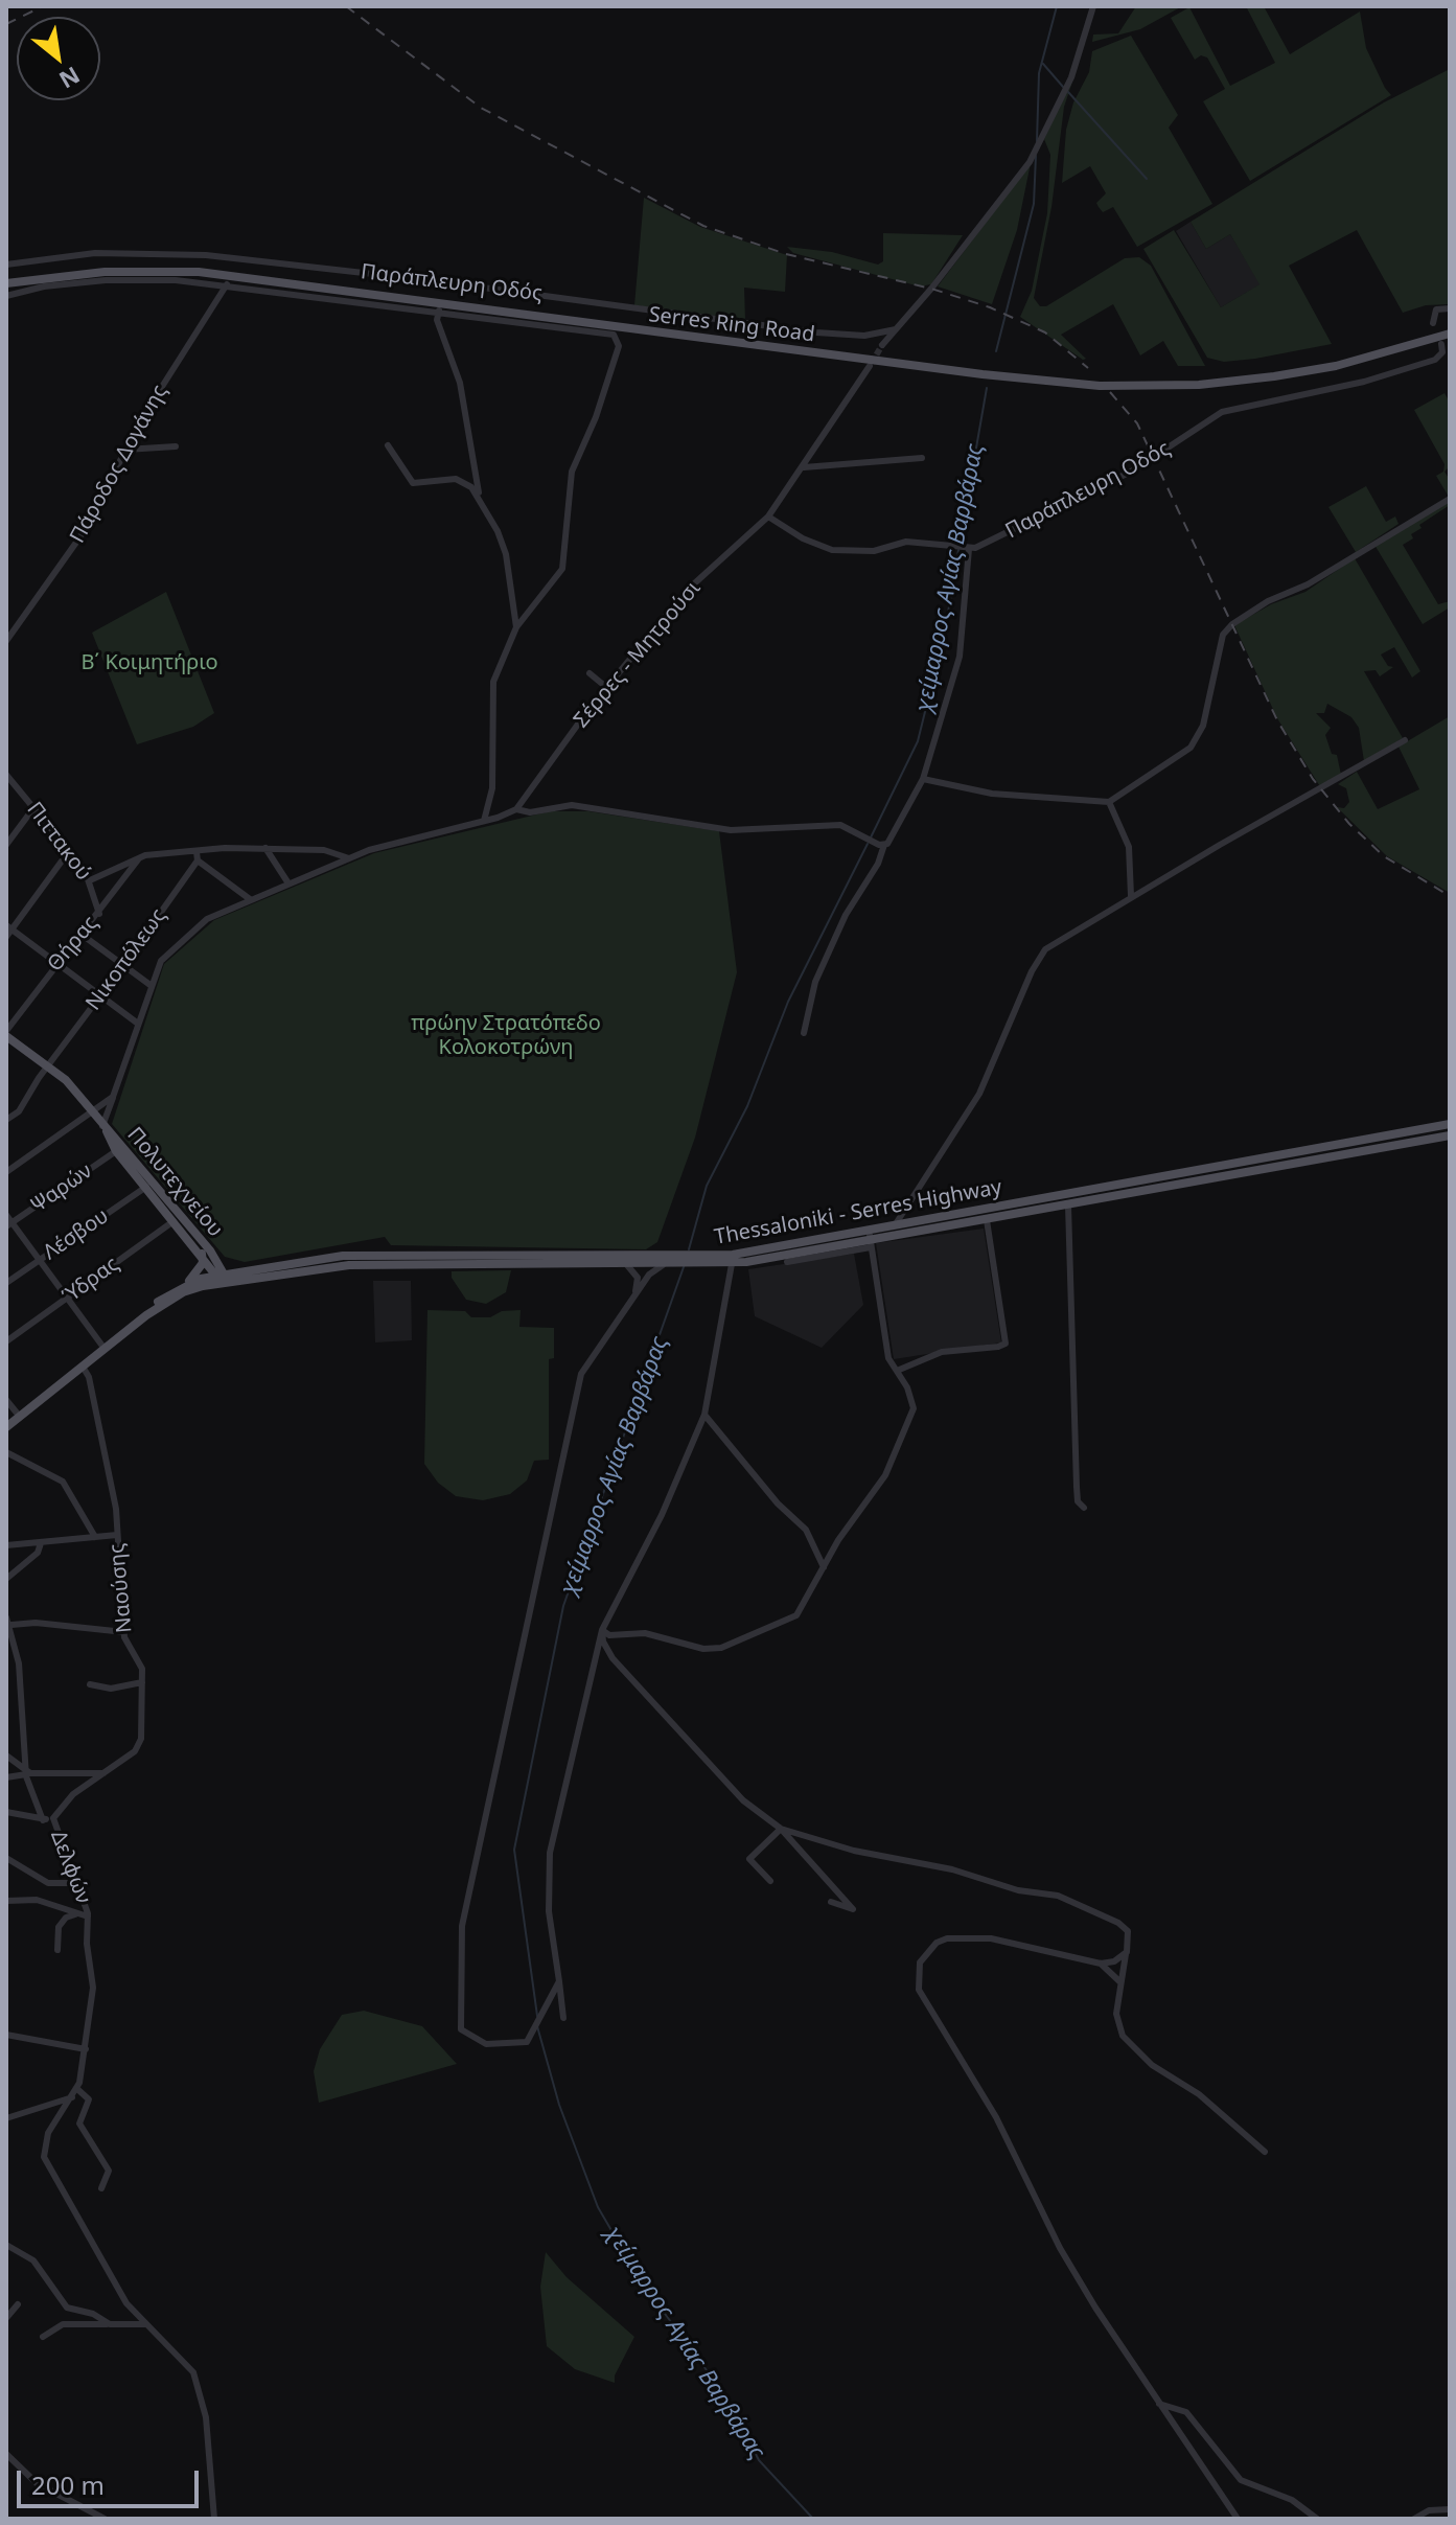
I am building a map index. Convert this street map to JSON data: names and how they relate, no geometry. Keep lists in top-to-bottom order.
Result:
{
  "streets": {
    "main road": ["Serres Ring Road", "Πολυτεχνείου", "Thessaloniki - Serres Highway"],
    "street": [
      "Παράπλευρη Οδός",
      "Πάροδος Δογάνης",
      "Σέρρες - Μητρούσι",
      "Πιττακού",
      "Θήρας",
      "Νικοπόλεως",
      "Ψαρών",
      "Λέσβου",
      "Ύδρας",
      "Ναούσης",
      "Δελφών"
    ]
  },
  "crossings": [
    ["Πιττακού", "Θήρας"],
    ["Θήρας", "Πολυτεχνείου"],
    ["Νικοπόλεως", "Πολυτεχνείου"],
    ["Πολυτεχνείου", "Ψαρών"],
    ["Πολυτεχνείου", "Thessaloniki - Serres Highway"],
    ["Πολυτεχνείου", "Λέσβου"],
    ["Πολυτεχνείου", "Ύδρας"],
    ["Ναούσης", "Δελφών"]
  ],
  "water": ["χείμαρρος Αγίας Βαρβάρας"],
  "parks": ["Β΄ Κοιμητήριο", "πρώην Στρατόπεδο Κολοκοτρώνη"],
  "scale_bar": "200 m",
  "north": "bottom right"
}
